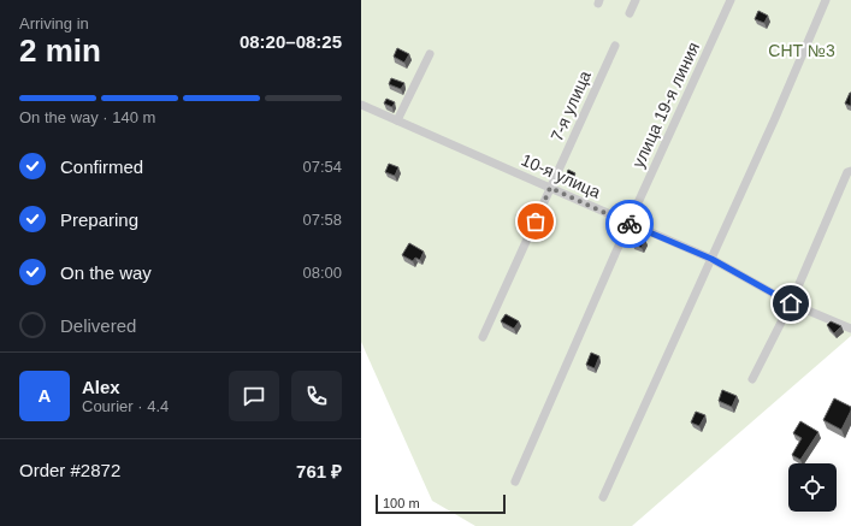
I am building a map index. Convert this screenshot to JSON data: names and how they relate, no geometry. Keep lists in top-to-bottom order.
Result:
{
  "streets": {
    "street": ["улица 19-я линия", "7-я улица", "10-я улица"]
  },
  "crossings": [
    ["улица 19-я линия", "10-я улица"],
    ["7-я улица", "10-я улица"]
  ],
  "parks": ["СНТ №3"],
  "scale_bar": "100 m",
  "page": {
    "heading": ["2 min", "Arriving in", "08:20–08:25"],
    "panel": [
      "Alex",
      "Courier · 4.4",
      "Order #2872",
      "761 ₽"
    ],
    "bar": "On the way · 140 m",
    "list": [
      ["Confirmed", "07:54"],
      ["Preparing", "07:58"],
      ["On the way", "08:00"],
      "Delivered"
    ],
    "round": "A",
    "scale": "100 m"
  }
}
